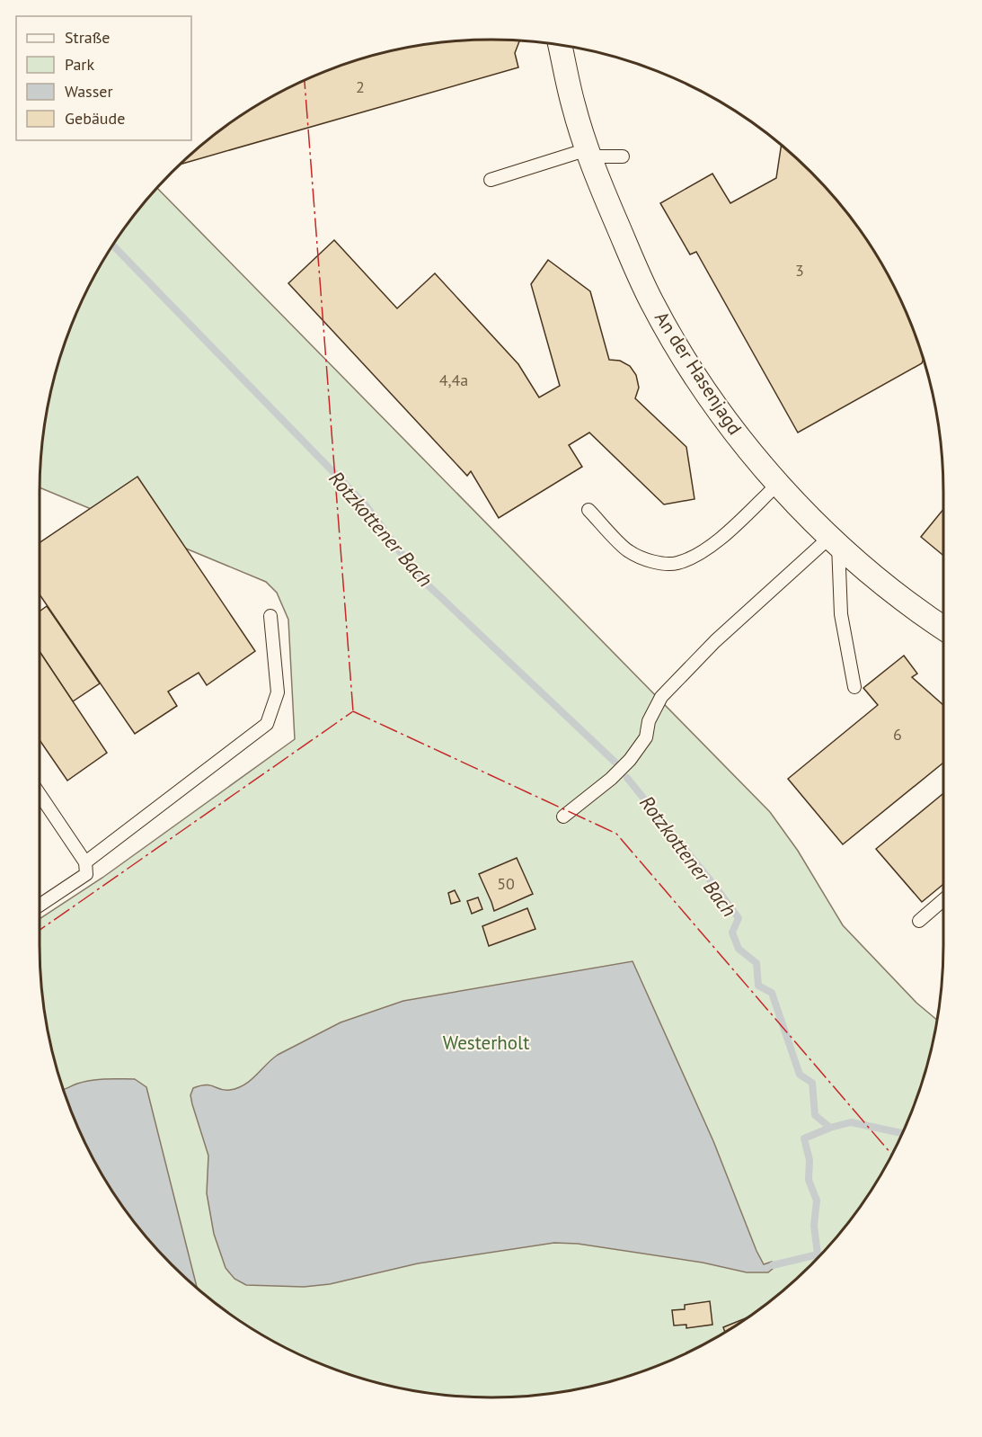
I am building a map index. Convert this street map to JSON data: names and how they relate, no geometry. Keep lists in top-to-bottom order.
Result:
{
  "streets": {
    "street": ["An der Hasenjagd"]
  },
  "water": ["Rotzkottener Bach"],
  "parks": ["Westerholt"],
  "house_numbers": [
    "2",
    "3",
    "4,4a",
    "6",
    "50"
  ],
  "legend": [
    "Straße",
    "Park",
    "Wasser",
    "Gebäude"
  ]
}
